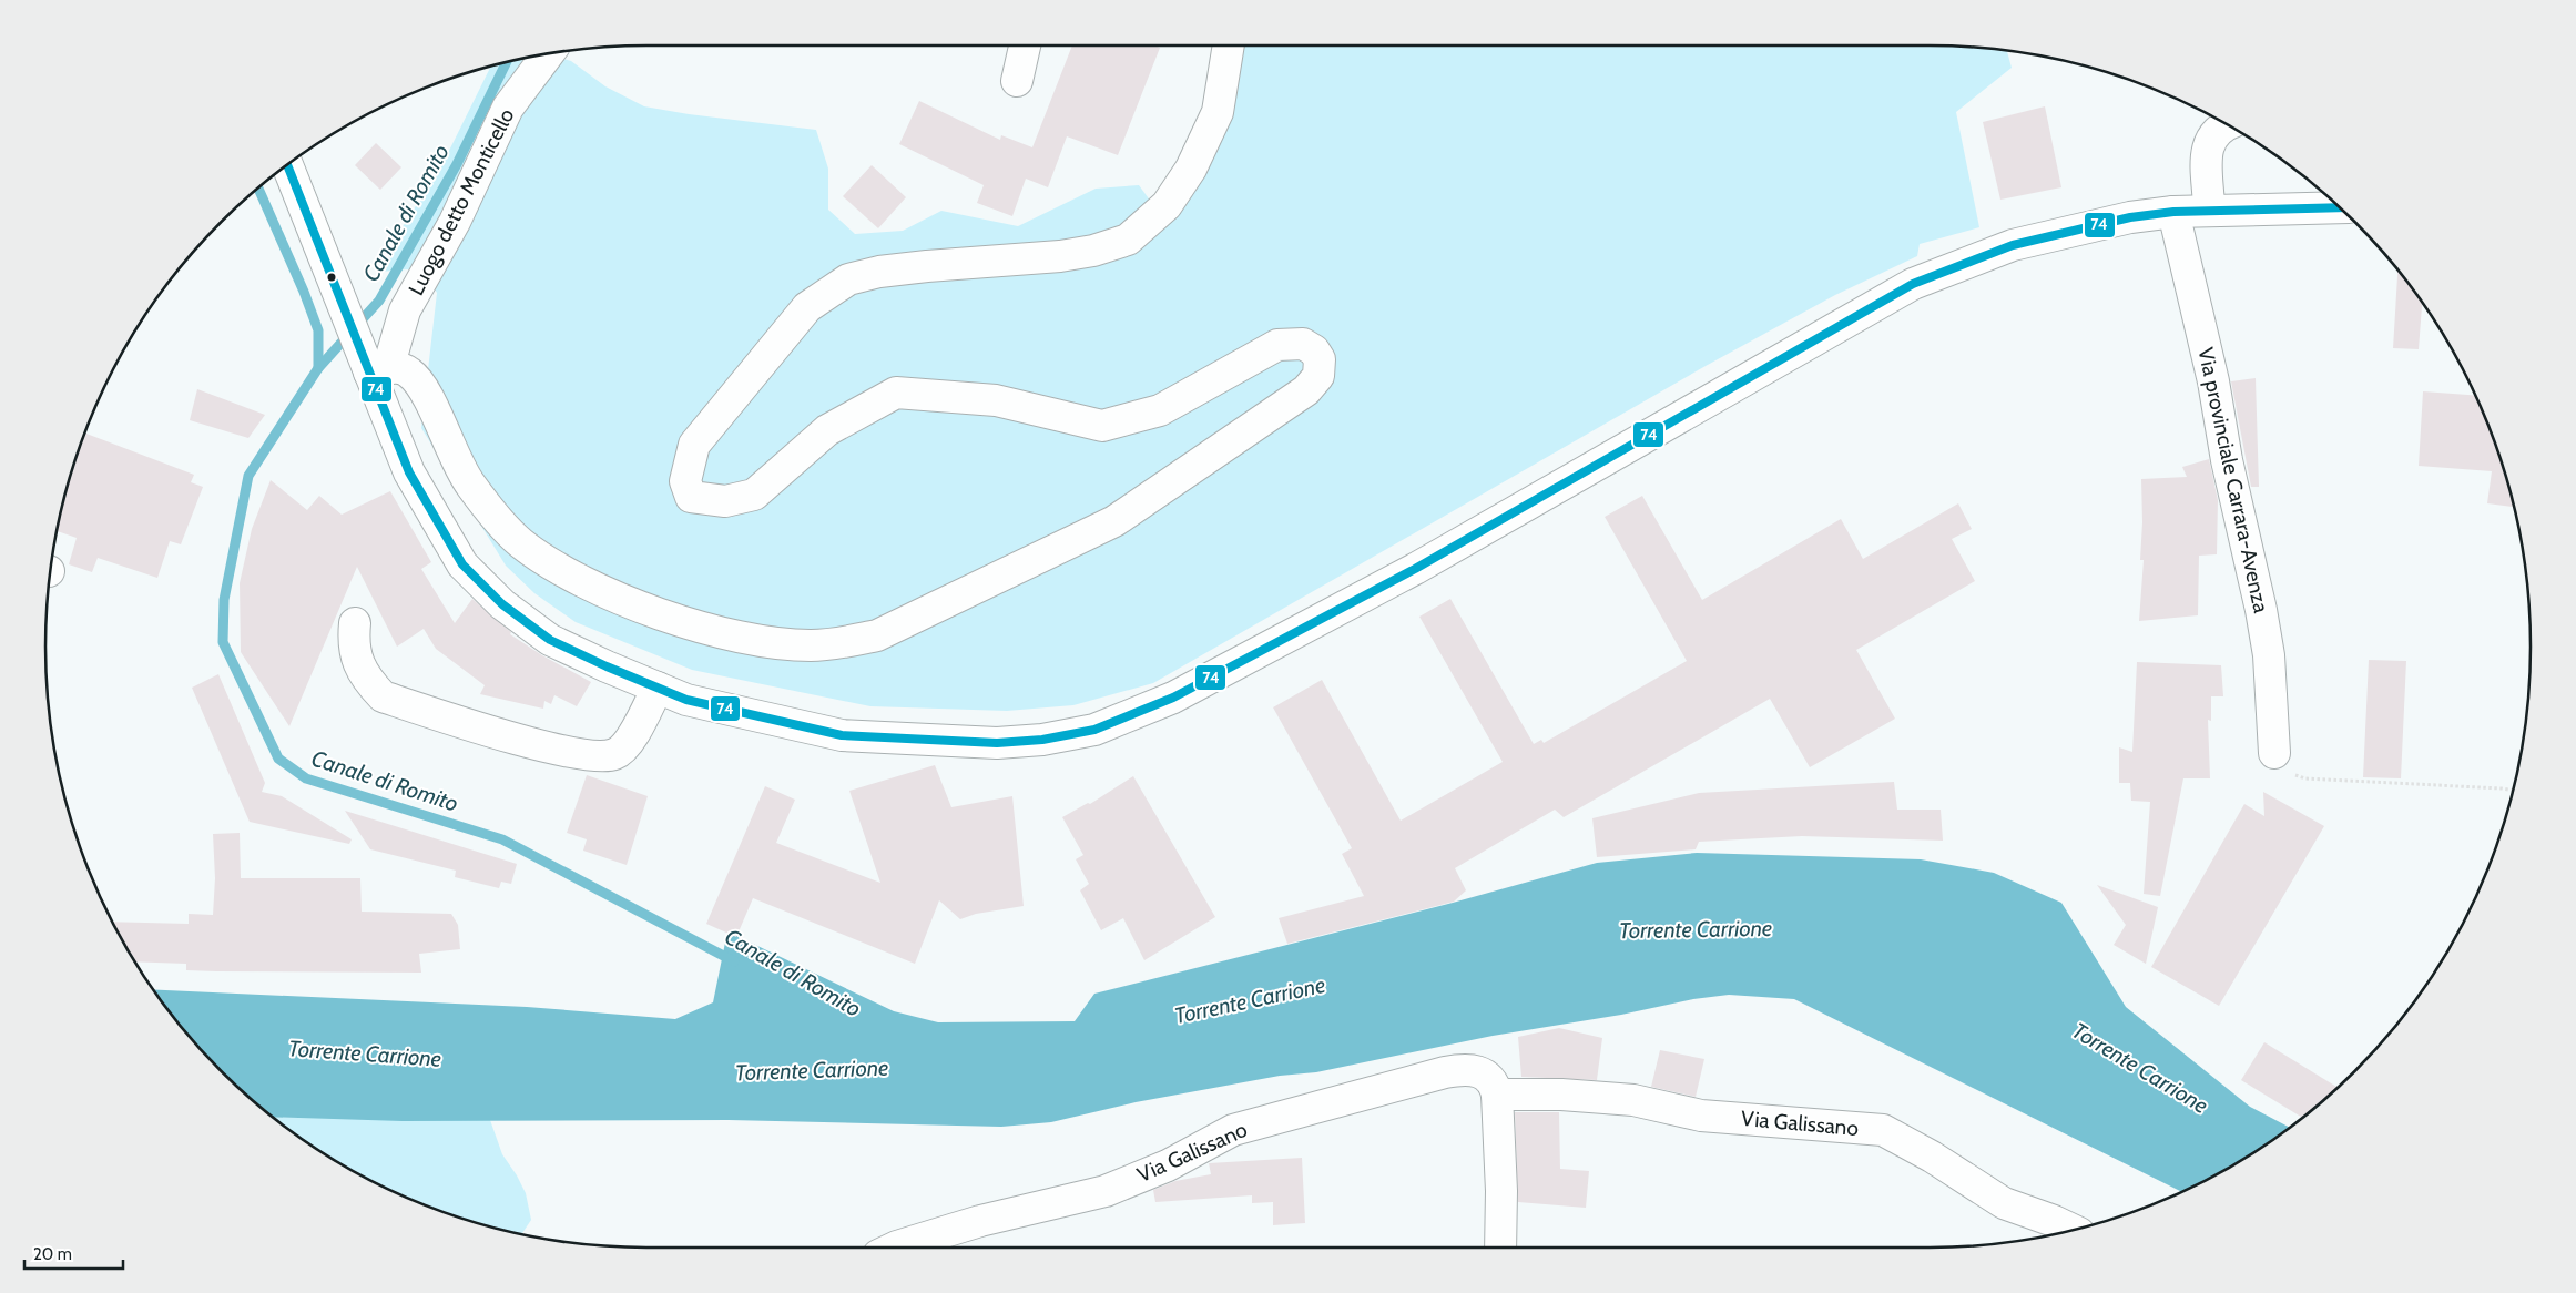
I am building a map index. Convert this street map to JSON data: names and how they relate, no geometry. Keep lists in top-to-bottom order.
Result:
{
  "streets": {
    "main road": ["Luogo detto Monticello", "Via provinciale Carrara-Avenza", "Via Galissano"]
  },
  "water": ["Canale di Romito", "Torrente Carrione"],
  "lines": ["transit line 74"],
  "scale_bar": "20 m"
}
